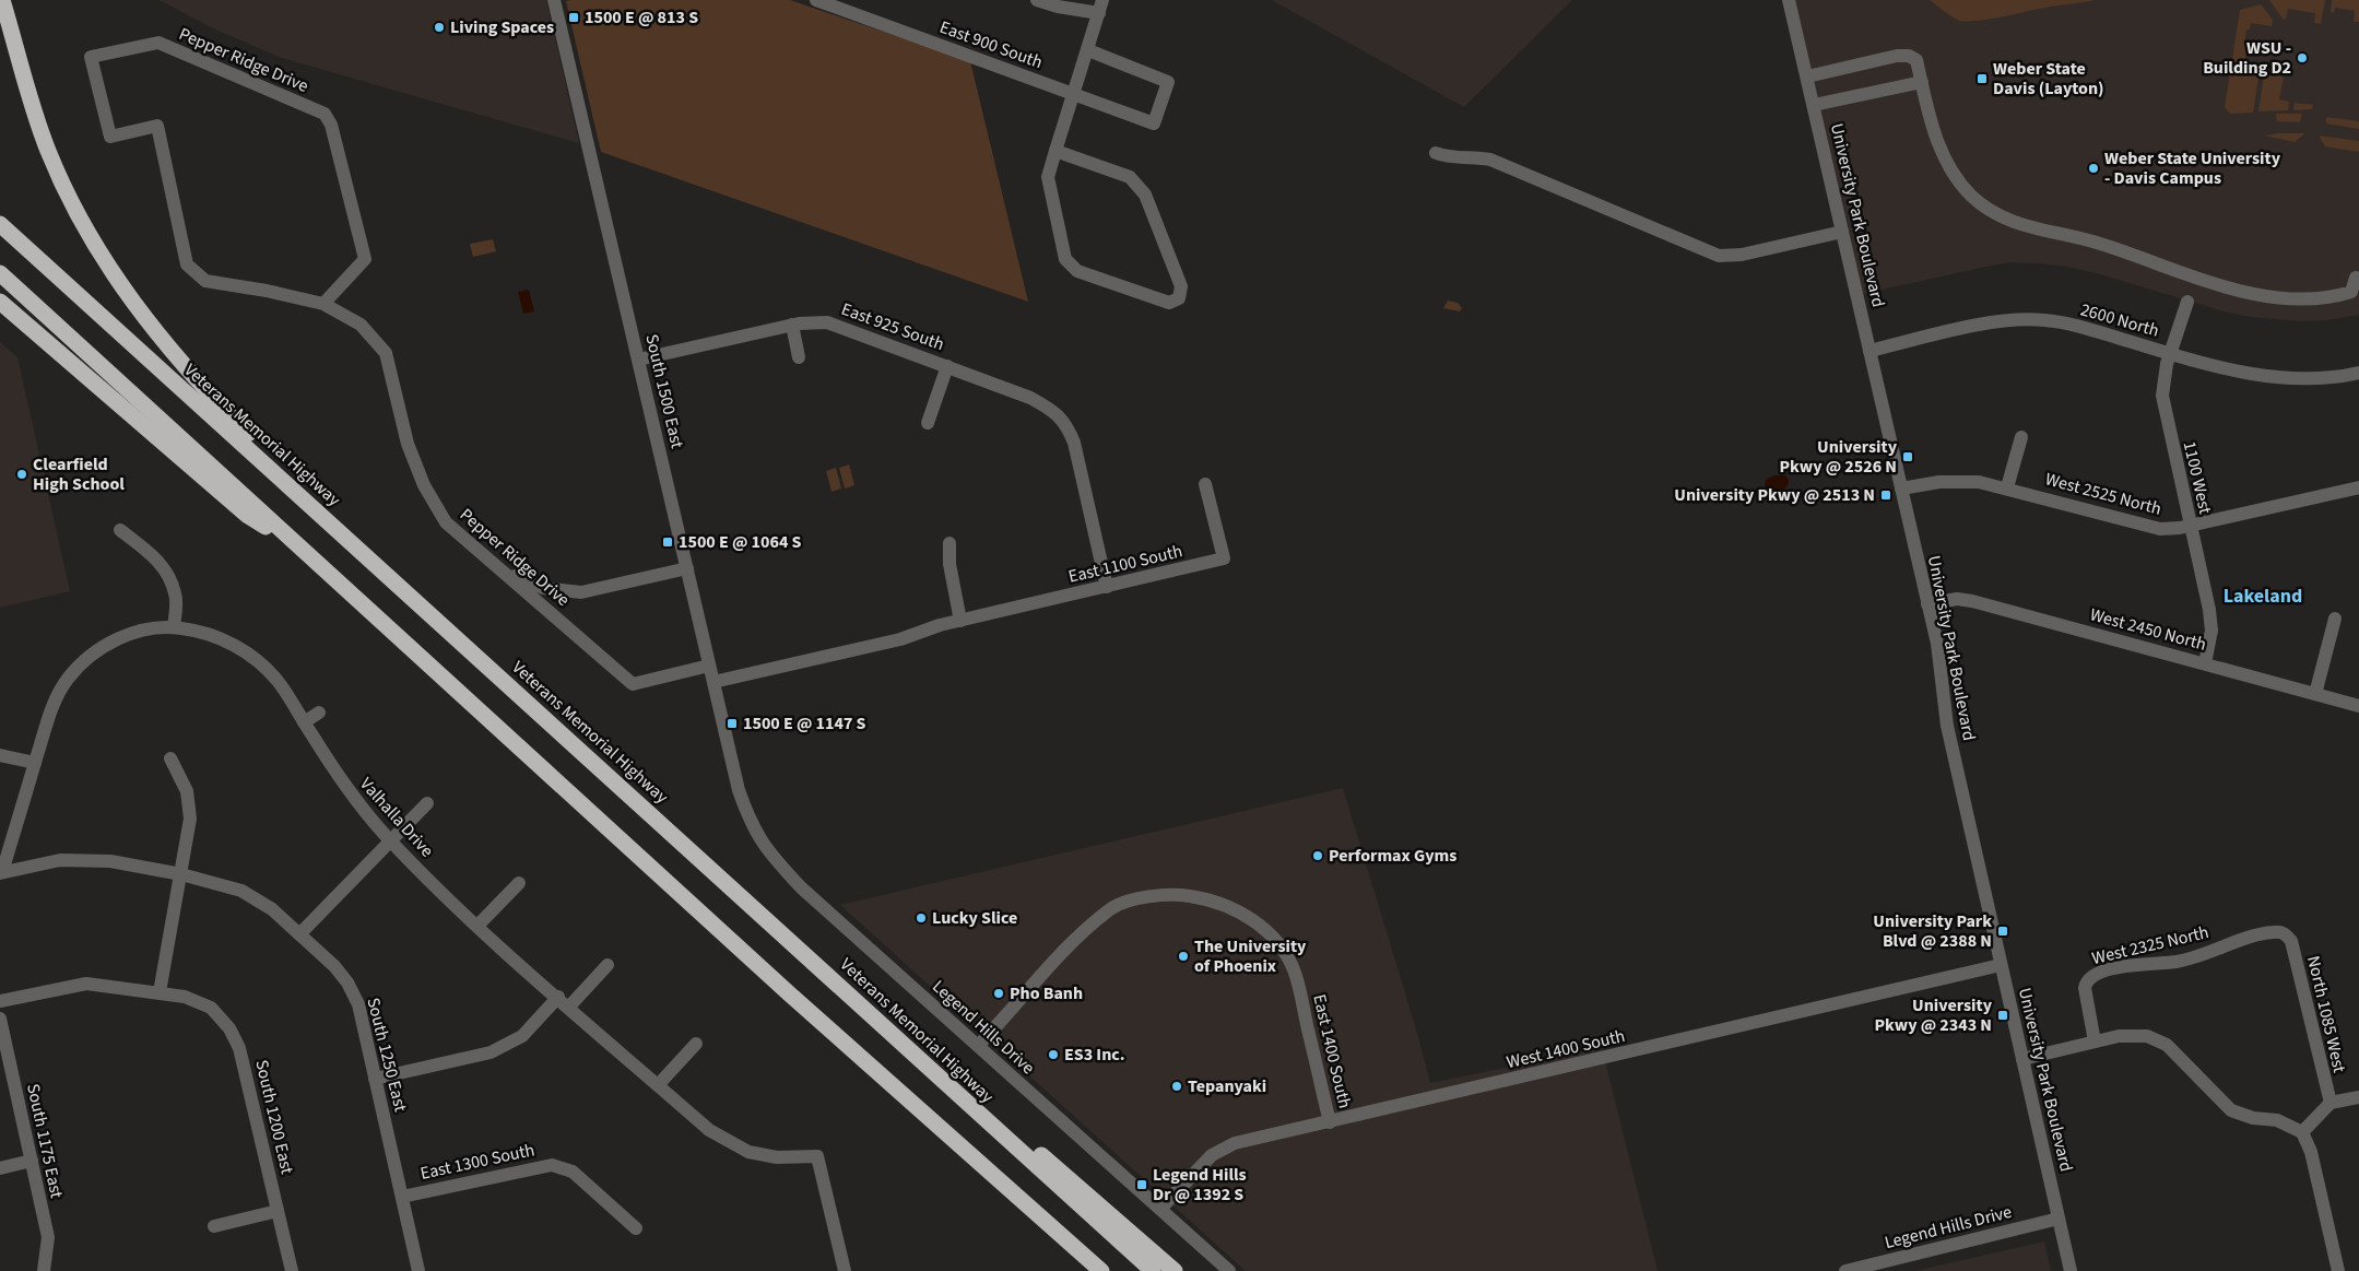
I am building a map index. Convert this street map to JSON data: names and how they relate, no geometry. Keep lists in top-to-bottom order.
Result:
{
  "streets": {
    "highway": ["Veterans Memorial Highway"],
    "street": [
      "East 900 South",
      "Pepper Ridge Drive",
      "University Park Boulevard",
      "2600 North",
      "East 925 South",
      "South 1500 East",
      "1100 West",
      "West 2525 North",
      "East 1100 South",
      "West 2450 North",
      "Valhalla Drive",
      "West 2325 North",
      "North 1085 West",
      "Legend Hills Drive",
      "West 1400 South",
      "East 1400 South",
      "South 1250 East",
      "South 1200 East",
      "South 1175 East",
      "East 1300 South"
    ]
  },
  "crossings": [
    ["Pepper Ridge Drive", "South 1500 East"],
    ["University Park Boulevard", "2600 North"],
    ["University Park Boulevard", "West 2525 North"],
    ["University Park Boulevard", "West 2450 North"],
    ["University Park Boulevard", "Legend Hills Drive"],
    ["University Park Boulevard", "West 1400 South"],
    ["2600 North", "1100 West"],
    ["East 925 South", "South 1500 East"],
    ["East 925 South", "East 1100 South"],
    ["South 1500 East", "East 1100 South"],
    ["South 1500 East", "Legend Hills Drive"],
    ["1100 West", "West 2525 North"],
    ["1100 West", "West 2450 North"],
    ["West 2325 North", "North 1085 West"],
    ["Legend Hills Drive", "West 1400 South"],
    ["Legend Hills Drive", "East 1400 South"],
    ["West 1400 South", "East 1400 South"],
    ["South 1250 East", "East 1300 South"]
  ],
  "districts": ["Lakeland"],
  "places": {
    "transit": [
      "1500 E @ 813 S",
      "Weber State Davis (Layton)",
      "University Pkwy @ 2526 N",
      "University Pkwy @ 2513 N",
      "1500 E @ 1064 S",
      "1500 E @ 1147 S",
      "University Park Blvd @ 2388 N",
      "University Pkwy @ 2343 N",
      "Legend Hills Dr @ 1392 S"
    ],
    "other": [
      "Living Spaces",
      "WSU - Building D2",
      "Weber State University - Davis Campus",
      "Clearfield High School",
      "Performax Gyms",
      "Lucky Slice",
      "The University of Phoenix",
      "Pho Banh",
      "ES3 Inc.",
      "Tepanyaki"
    ]
  }
}
